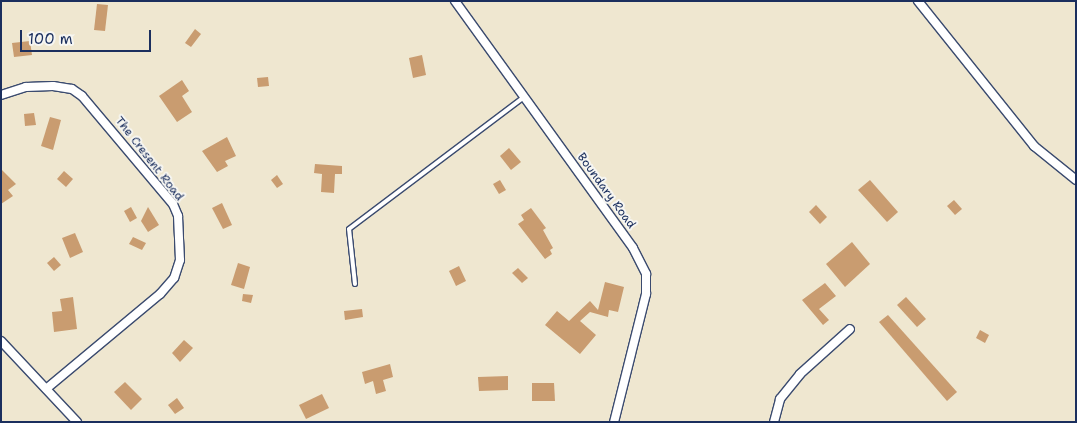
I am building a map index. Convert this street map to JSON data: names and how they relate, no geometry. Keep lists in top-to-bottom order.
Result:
{
  "streets": {
    "street": ["The Cresent Road", "Boundary Road"]
  },
  "scale_bar": "100 m"
}
